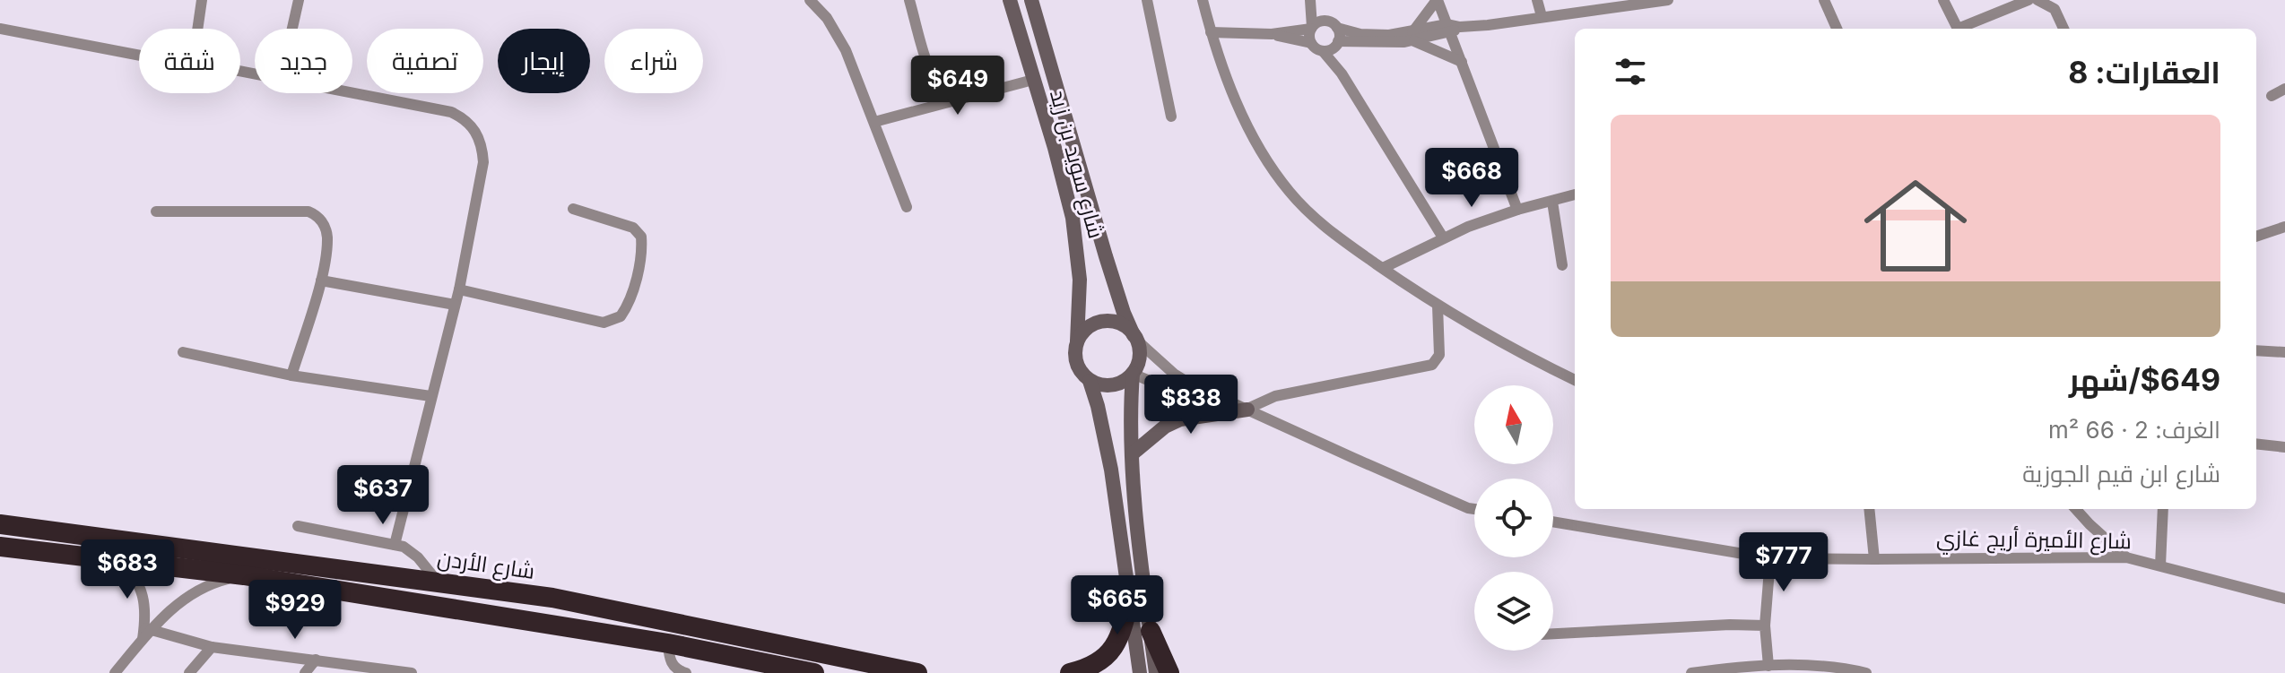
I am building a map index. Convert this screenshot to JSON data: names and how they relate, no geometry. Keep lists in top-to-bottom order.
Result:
{
  "streets": {
    "highway": ["شارع الأردن"],
    "main road": ["شارع سويد بن زيد"],
    "street": ["شارع الأميرة أريج غازي"]
  },
  "north": "top",
  "page": {
    "chip": [
      "شراء",
      "إيجار",
      "تصفية",
      "جديد",
      "شقة"
    ],
    "heading": "العقارات: 8",
    "price": [
      "$649",
      "$668",
      "$838",
      "$637",
      "$777",
      "$683",
      "$665",
      "$929"
    ],
    "list": [
      {
        "name": "$649/شهر",
        "note": "الغرف: 2 · 66 m² · شارع ابن قيم الجوزية"
      }
    ]
  }
}
